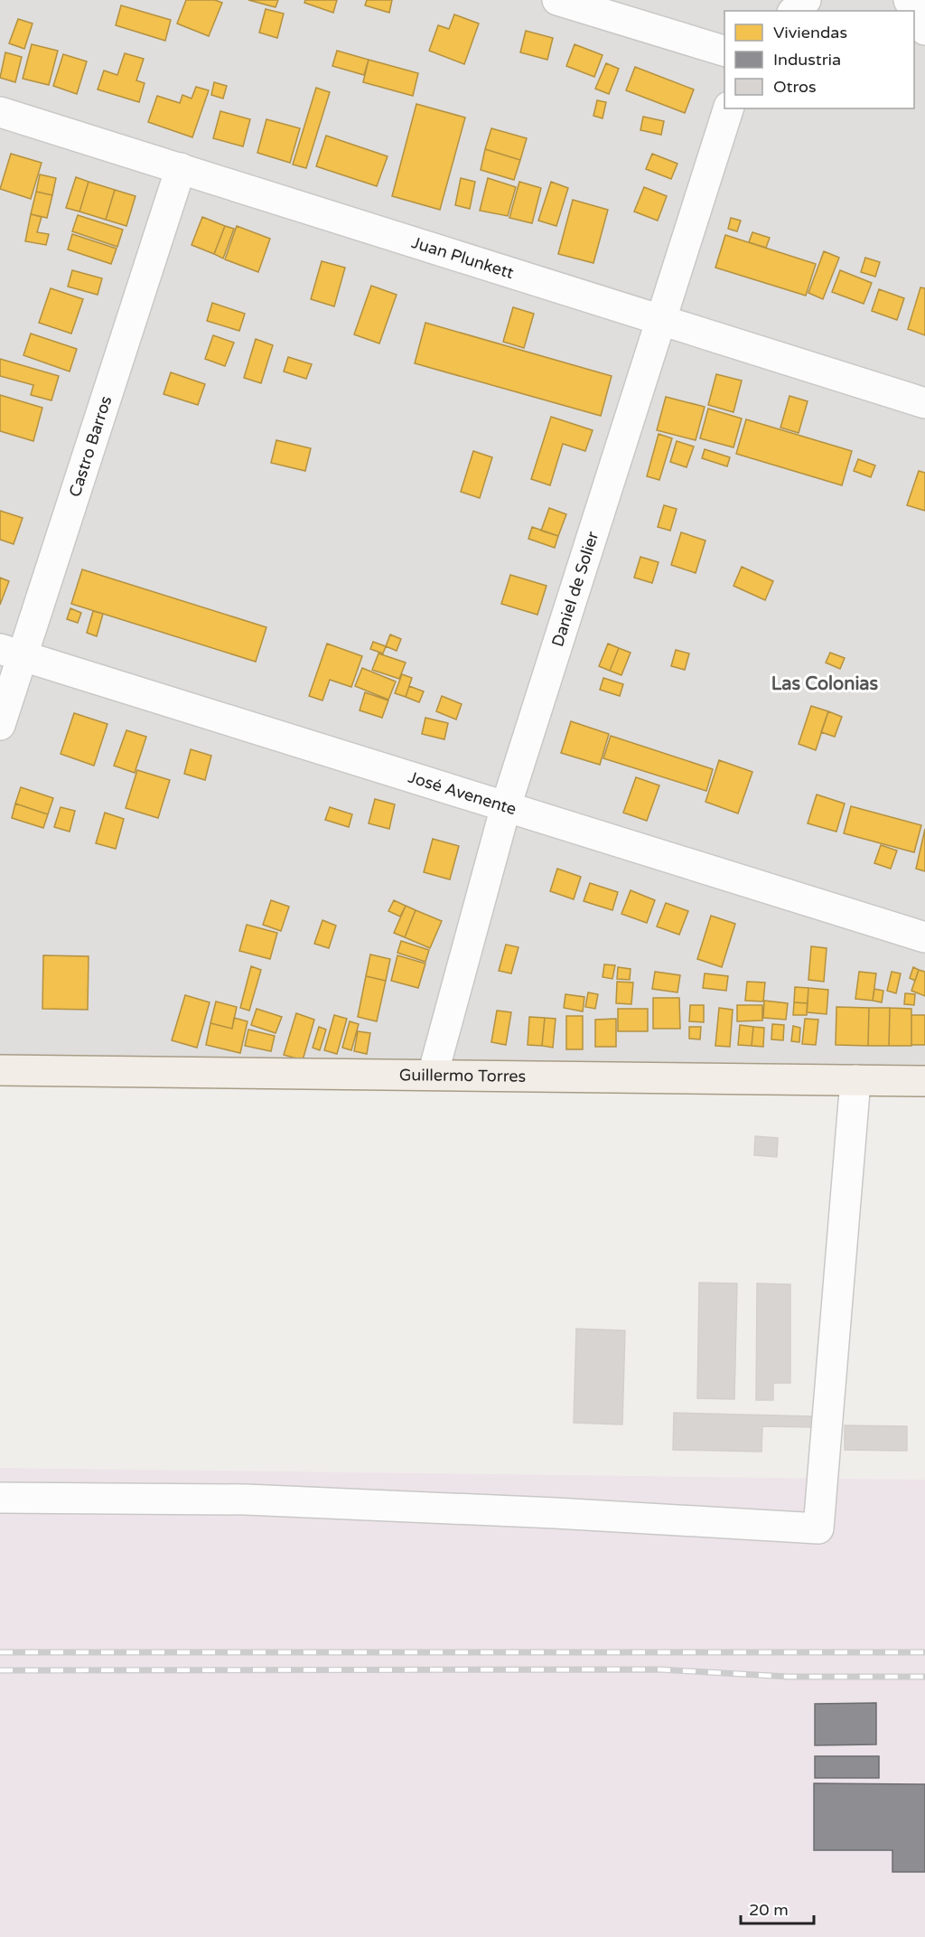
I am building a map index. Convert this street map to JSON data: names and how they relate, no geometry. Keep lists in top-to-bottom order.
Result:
{
  "streets": {
    "main road": ["Guillermo Torres"],
    "street": [
      "Juan Plunkett",
      "Castro Barros",
      "Daniel de Solier",
      "José Avenente"
    ]
  },
  "crossings": [
    ["Juan Plunkett", "Castro Barros"],
    ["Juan Plunkett", "Daniel de Solier"],
    ["Castro Barros", "José Avenente"],
    ["Daniel de Solier", "José Avenente"],
    ["Daniel de Solier", "Guillermo Torres"]
  ],
  "districts": ["Las Colonias"],
  "legend": ["Viviendas", "Industria", "Otros"],
  "scale_bar": "20 m"
}
